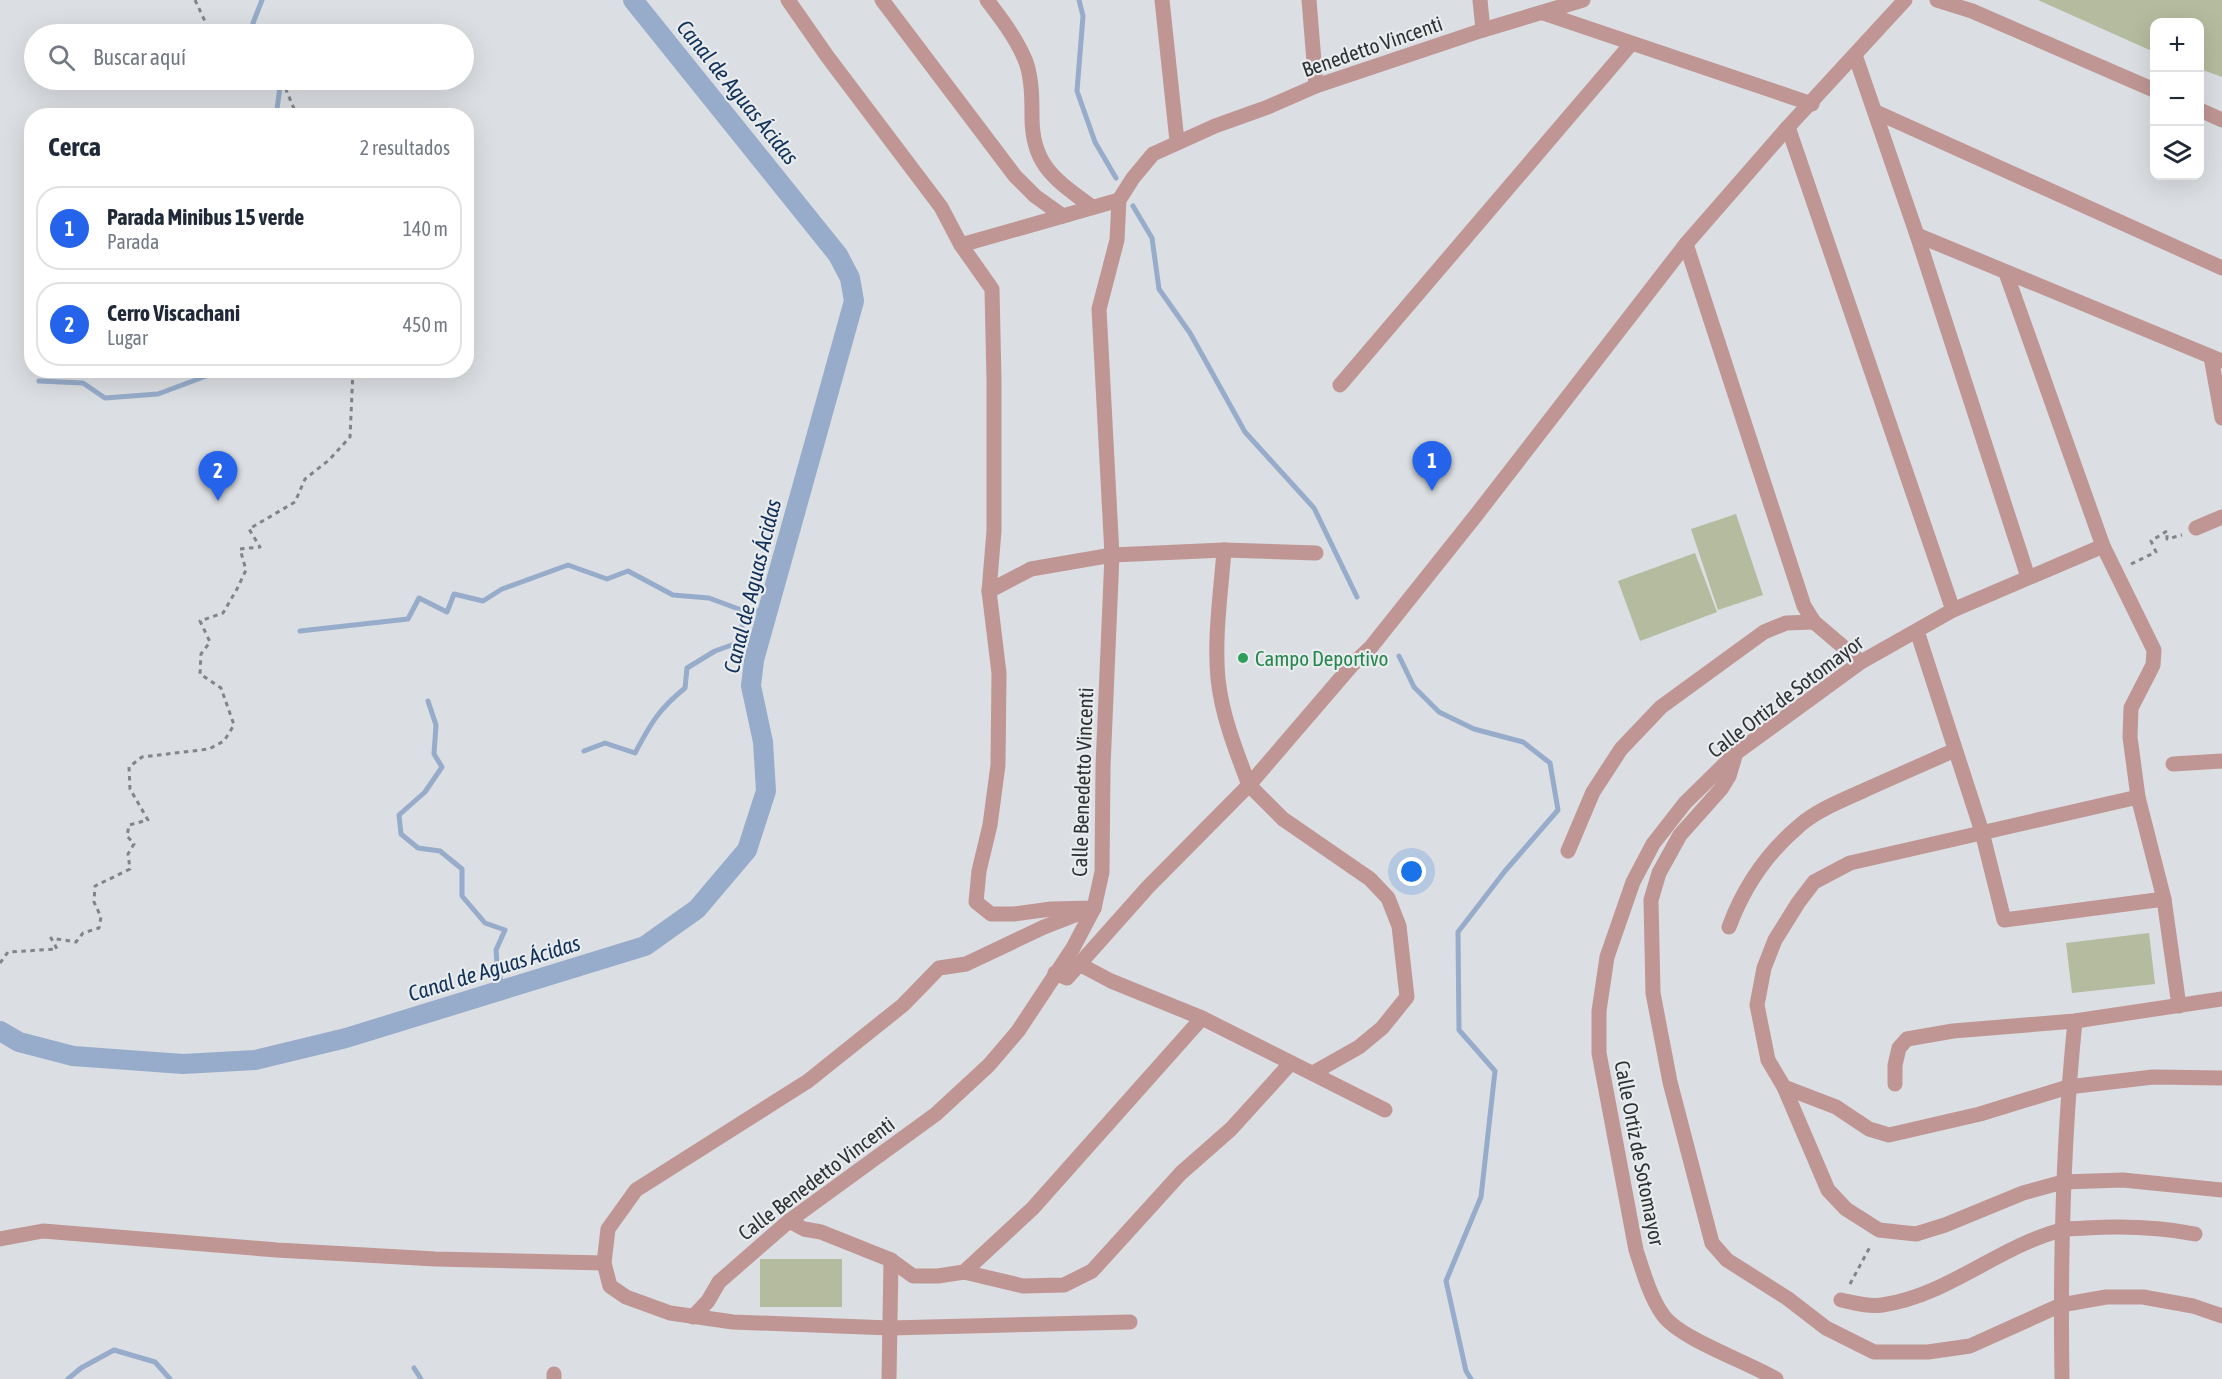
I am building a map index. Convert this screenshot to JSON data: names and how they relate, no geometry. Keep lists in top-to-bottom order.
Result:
{
  "streets": {
    "street": ["Benedetto Vincenti", "Calle Ortiz de Sotomayor", "Calle Benedetto Vincenti"]
  },
  "water": ["Canal de Aguas Ácidas"],
  "places": ["Campo Deportivo"],
  "page": {
    "map_buttons": ["+", "−"],
    "search": "Buscar aquí",
    "heading": ["Cerca", "2 resultados"],
    "list": [
      {
        "mark": "1",
        "name": "Parada Minibus 15 verde",
        "note": "Parada",
        "value": "140 m"
      },
      {
        "mark": "2",
        "name": "Cerro Viscachani",
        "note": "Lugar",
        "value": "450 m"
      }
    ],
    "pins": ["1", "2"]
  }
}
